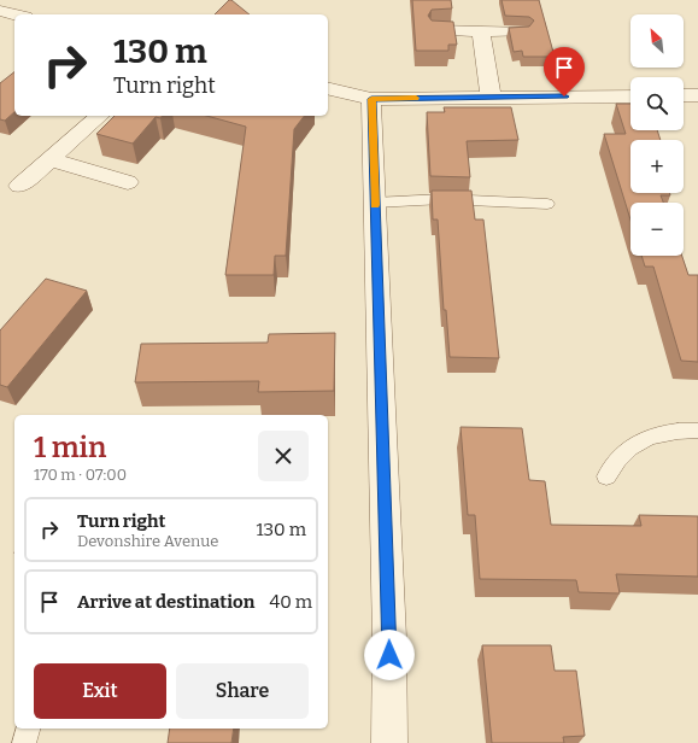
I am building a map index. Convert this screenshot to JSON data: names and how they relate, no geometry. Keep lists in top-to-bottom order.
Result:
{
  "north": "top left",
  "page": {
    "map_buttons": ["+", "−"],
    "turn": ["130 m", "Turn right"],
    "heading": ["1 min", "170 m · 07:00"],
    "list": [
      {
        "name": "Turn right",
        "note": "Devonshire Avenue",
        "value": "130 m"
      },
      {
        "name": "Arrive at destination",
        "value": "40 m"
      }
    ],
    "buttons": ["Exit", "Share"]
  }
}
